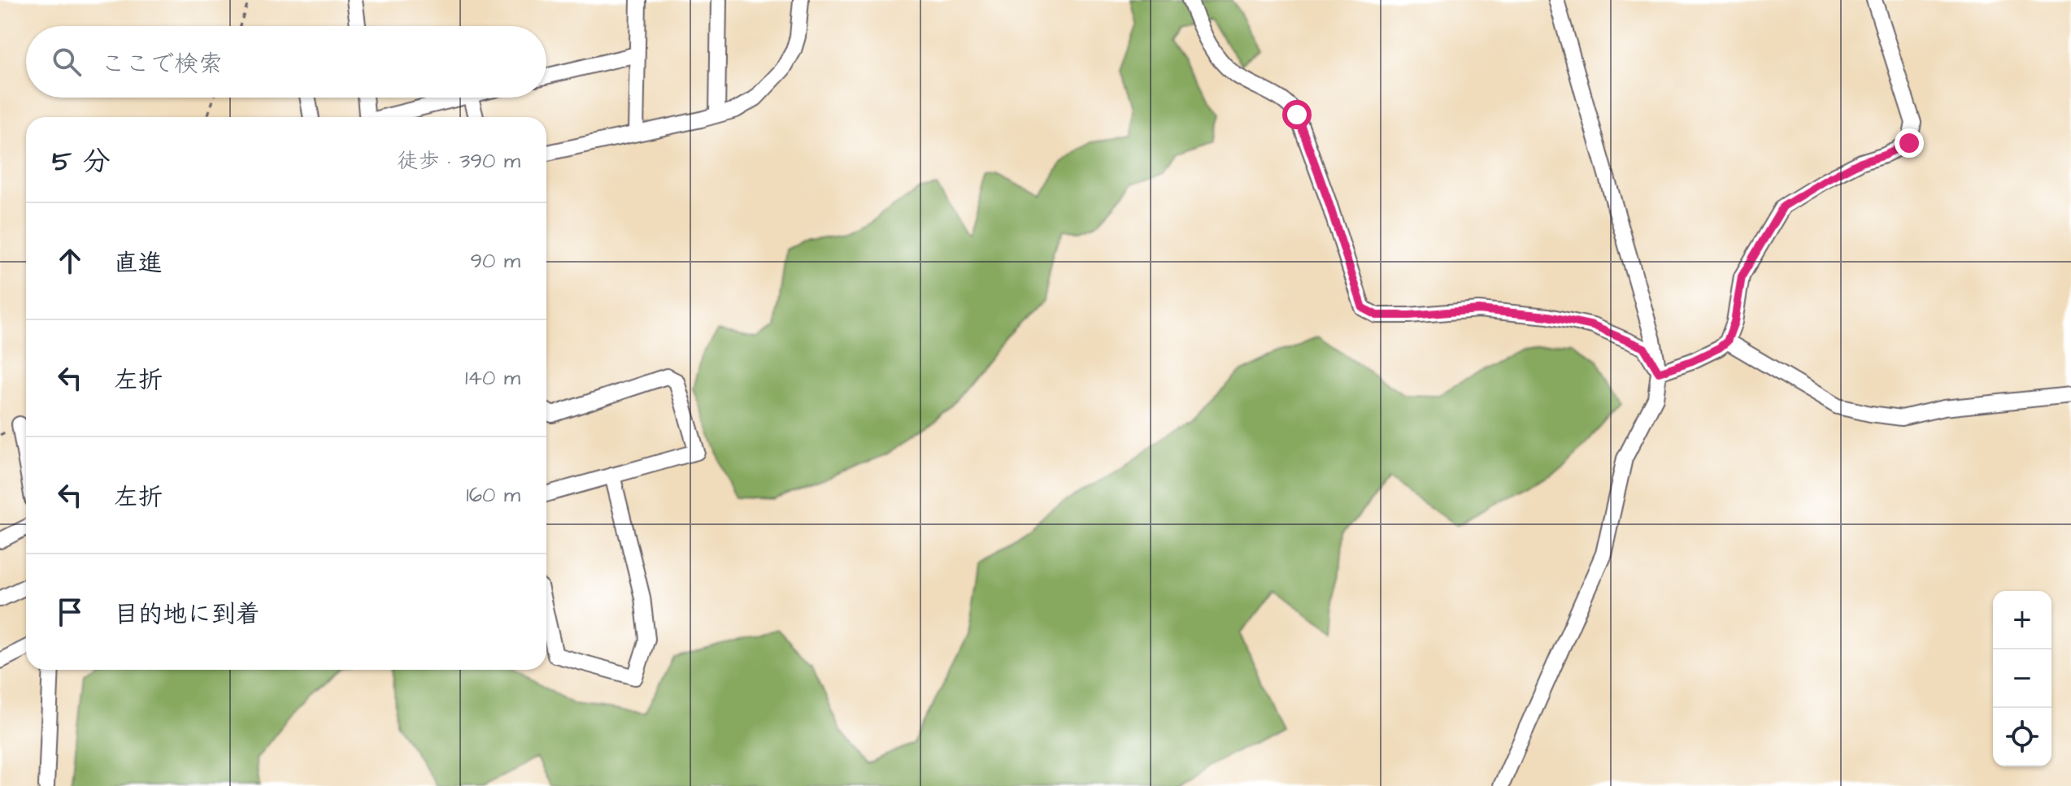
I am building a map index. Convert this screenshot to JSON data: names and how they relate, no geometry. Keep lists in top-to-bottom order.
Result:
{
  "page": {
    "search": "ここで検索",
    "heading": ["5 分", "徒歩 · 390 m"],
    "list": [
      ["直進", "90 m"],
      ["左折", "140 m"],
      ["左折", "160 m"],
      "目的地に到着"
    ],
    "map_buttons": ["+", "−"]
  }
}
